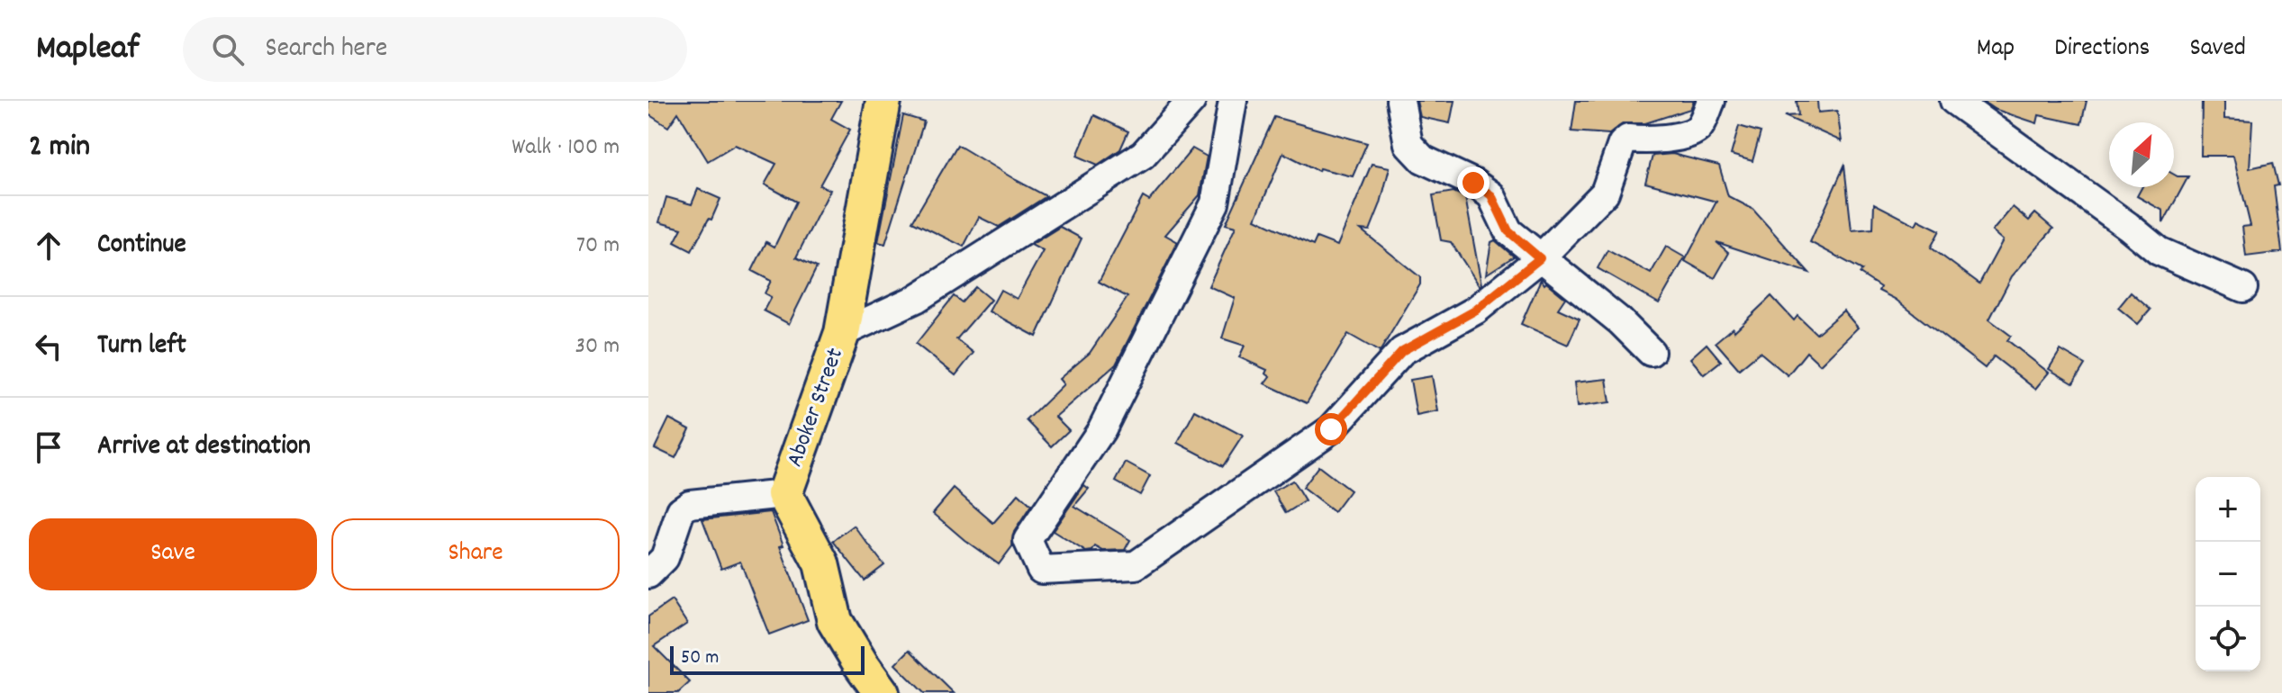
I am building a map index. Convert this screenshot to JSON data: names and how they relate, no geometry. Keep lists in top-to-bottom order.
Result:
{
  "streets": {
    "main road": ["Aboker Street"]
  },
  "scale_bar": "50 m",
  "north": "top right",
  "page": {
    "header": "Mapleaf",
    "search": "Search here",
    "nav": ["Map", "Directions", "Saved"],
    "heading": ["2 min", "Walk · 100 m"],
    "list": [
      ["Continue", "70 m"],
      ["Turn left", "30 m"],
      "Arrive at destination"
    ],
    "map_buttons": ["+", "−"],
    "buttons": ["Save", "Share"],
    "scale": "50 m"
  }
}
